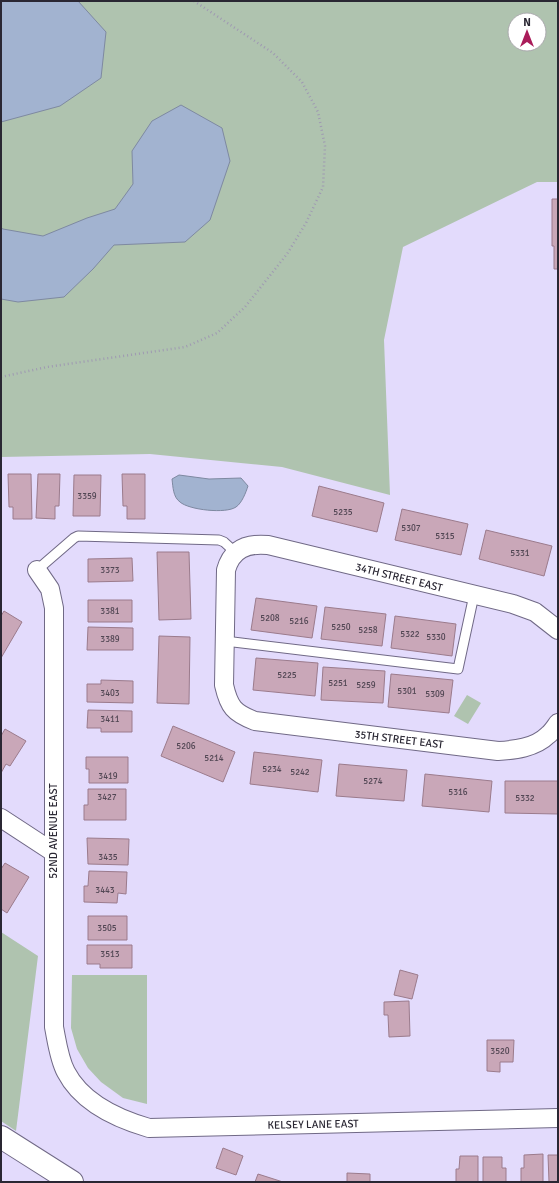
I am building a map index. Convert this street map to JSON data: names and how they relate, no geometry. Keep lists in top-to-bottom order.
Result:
{
  "streets": {
    "street": [
      "34TH STREET EAST",
      "35TH STREET EAST",
      "52ND AVENUE EAST",
      "KELSEY LANE EAST"
    ]
  },
  "crossings": [
    ["52ND AVENUE EAST", "KELSEY LANE EAST"]
  ],
  "house_numbers": [
    "3359",
    "5235",
    "5307",
    "5315",
    "5331",
    "3373",
    "3381",
    "5208",
    "5216",
    "5250",
    "5258",
    "5322",
    "5330",
    "3389",
    "5225",
    "5251",
    "5259",
    "5301",
    "3403",
    "5309",
    "3411",
    "5206",
    "5214",
    "5234",
    "5242",
    "3419",
    "5274",
    "5316",
    "3427",
    "5332",
    "3435",
    "3443",
    "3505",
    "3513",
    "3520"
  ],
  "north": "top"
}
